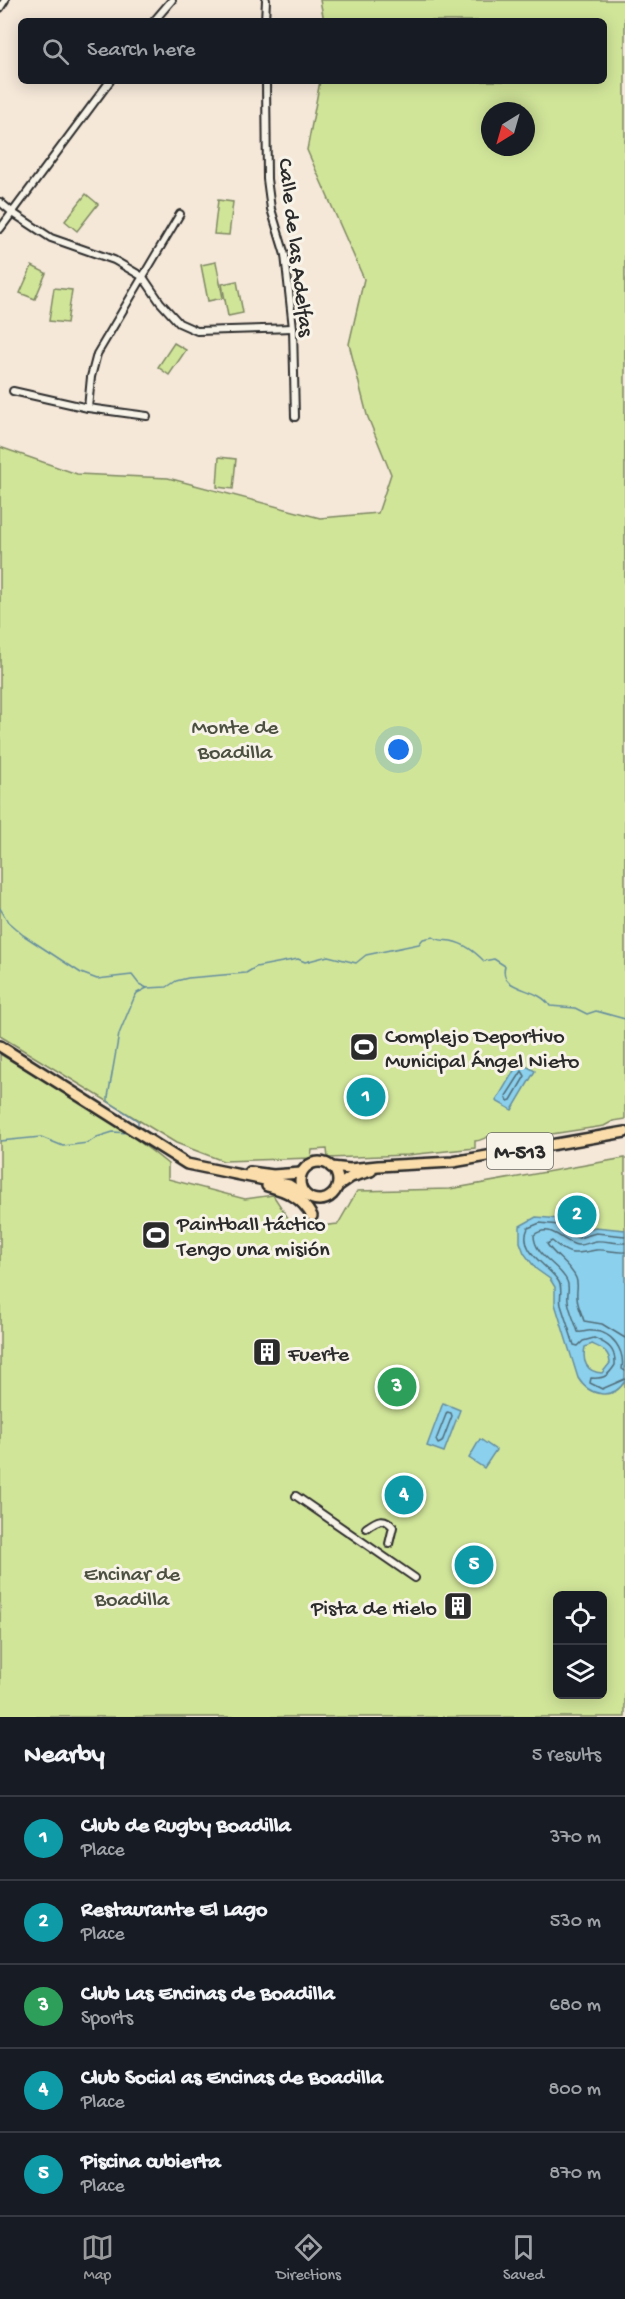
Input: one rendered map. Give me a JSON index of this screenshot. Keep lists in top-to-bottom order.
{
  "streets": {
    "main road": ["M-513"],
    "street": ["Calle de las Adelfas"]
  },
  "parks": ["Monte de Boadilla", "Encinar de Boadilla"],
  "places": {
    "sports": ["Complejo Deportivo Municipal Ángel Nieto", "Paintball táctico Tengo una misión"],
    "building": ["Fuerte", "Pista de Hielo"]
  },
  "north": "bottom left",
  "page": {
    "search": "Search here",
    "pins": [
      "1",
      "2",
      "3",
      "4",
      "5"
    ],
    "heading": ["Nearby", "5 results"],
    "list": [
      {
        "mark": "1",
        "name": "Club de Rugby Boadilla",
        "note": "Place",
        "value": "370 m"
      },
      {
        "mark": "2",
        "name": "Restaurante El Lago",
        "note": "Place",
        "value": "530 m"
      },
      {
        "mark": "3",
        "name": "Club Las Encinas de Boadilla",
        "note": "Sports",
        "value": "680 m"
      },
      {
        "mark": "4",
        "name": "Club Social as Encinas de Boadilla",
        "note": "Place",
        "value": "800 m"
      },
      {
        "mark": "5",
        "name": "Piscina cubierta",
        "note": "Place",
        "value": "870 m"
      }
    ],
    "nav": ["Map", "Directions", "Saved"]
  }
}
